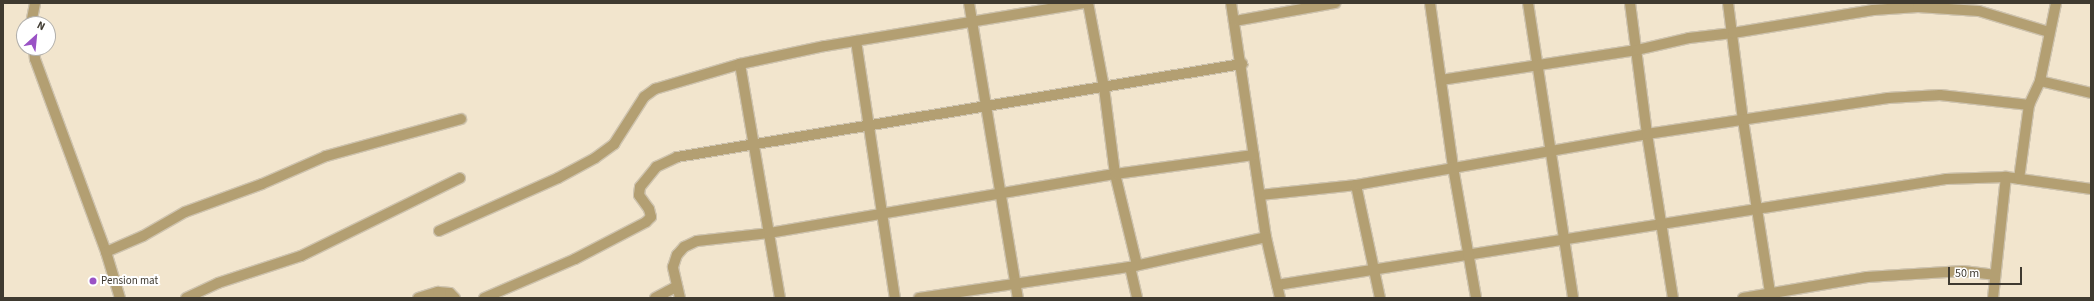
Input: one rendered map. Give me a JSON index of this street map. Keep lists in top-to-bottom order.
{
  "places": ["Pension mat"],
  "scale_bar": "50 m",
  "north": "top right"
}
